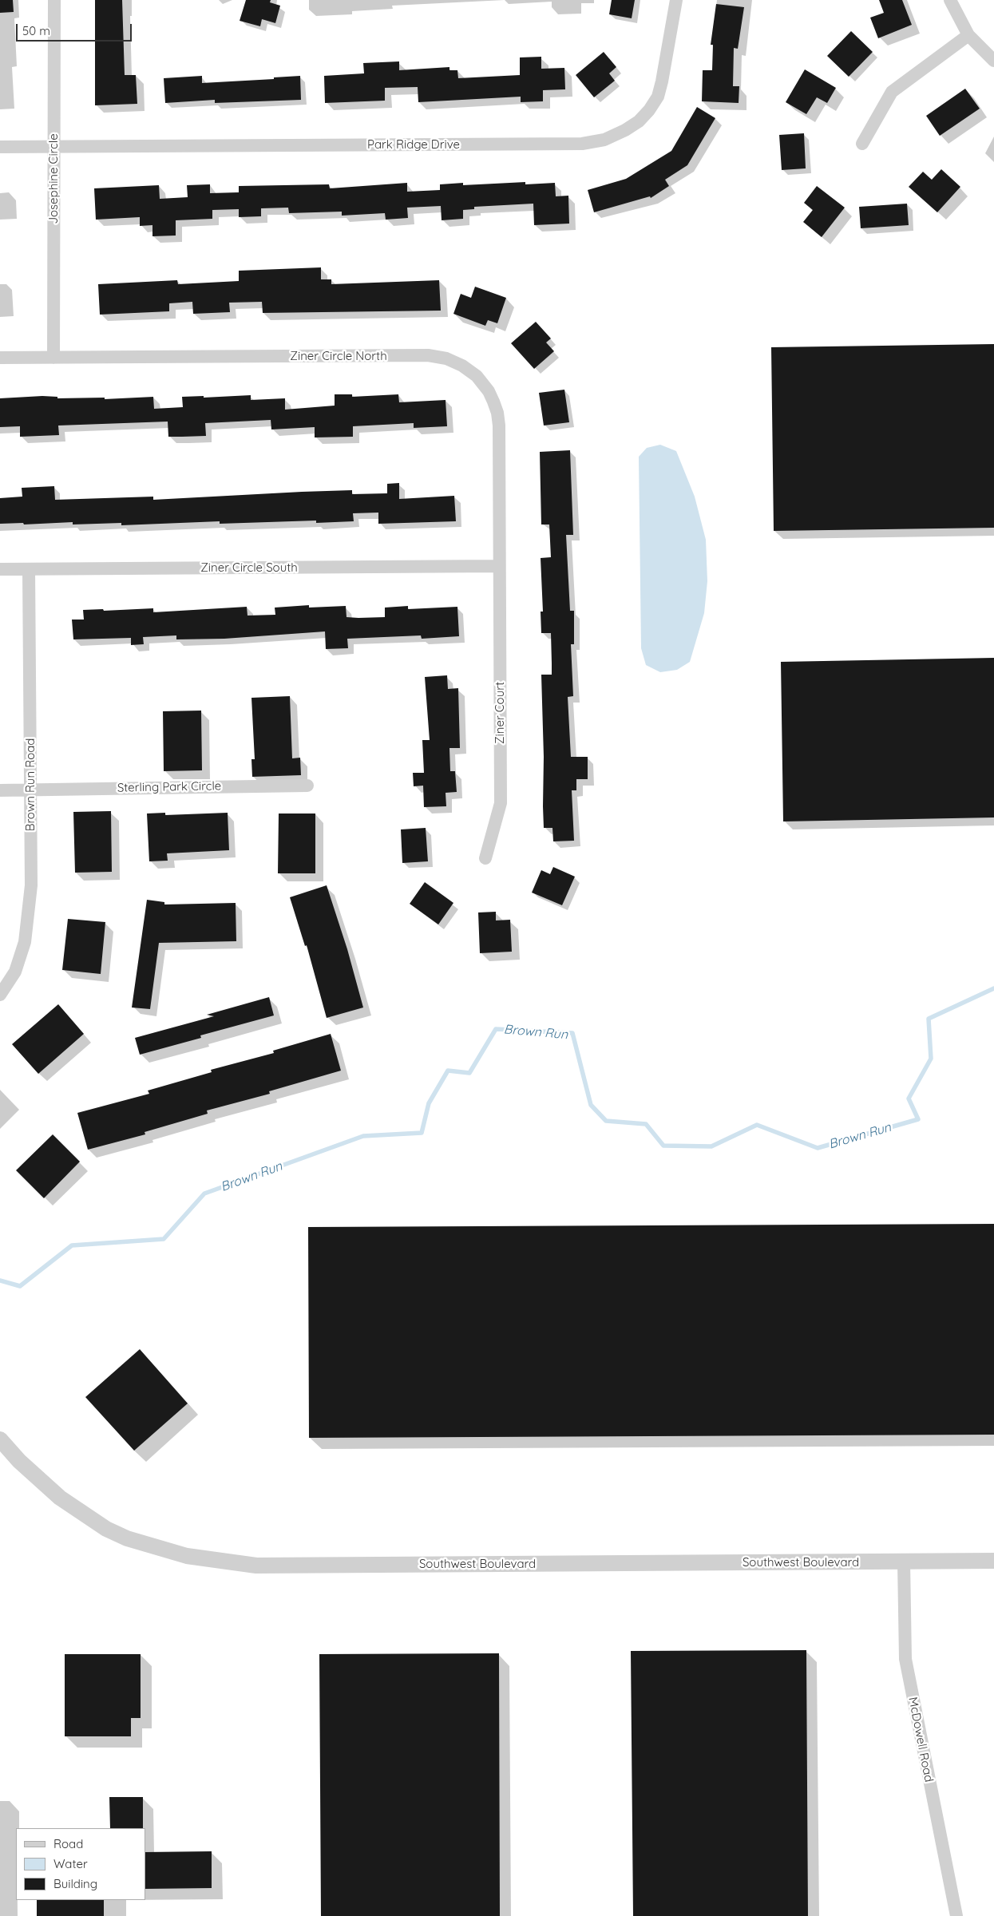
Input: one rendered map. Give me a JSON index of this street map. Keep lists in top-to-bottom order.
{
  "streets": {
    "street": [
      "Park Ridge Drive",
      "Josephine Circle",
      "Ziner Circle North",
      "Ziner Circle South",
      "Ziner Court",
      "Brown Run Road",
      "Sterling Park Circle",
      "Southwest Boulevard",
      "McDowell Road"
    ]
  },
  "crossings": [
    ["Park Ridge Drive", "Josephine Circle"],
    ["Josephine Circle", "Ziner Circle North"],
    ["Ziner Circle North", "Ziner Circle South"],
    ["Ziner Circle North", "Ziner Court"],
    ["Ziner Circle South", "Ziner Court"],
    ["Ziner Circle South", "Brown Run Road"],
    ["Brown Run Road", "Sterling Park Circle"],
    ["Southwest Boulevard", "McDowell Road"]
  ],
  "water": ["Brown Run"],
  "legend": ["Road", "Water", "Building"],
  "scale_bar": "50 m"
}
